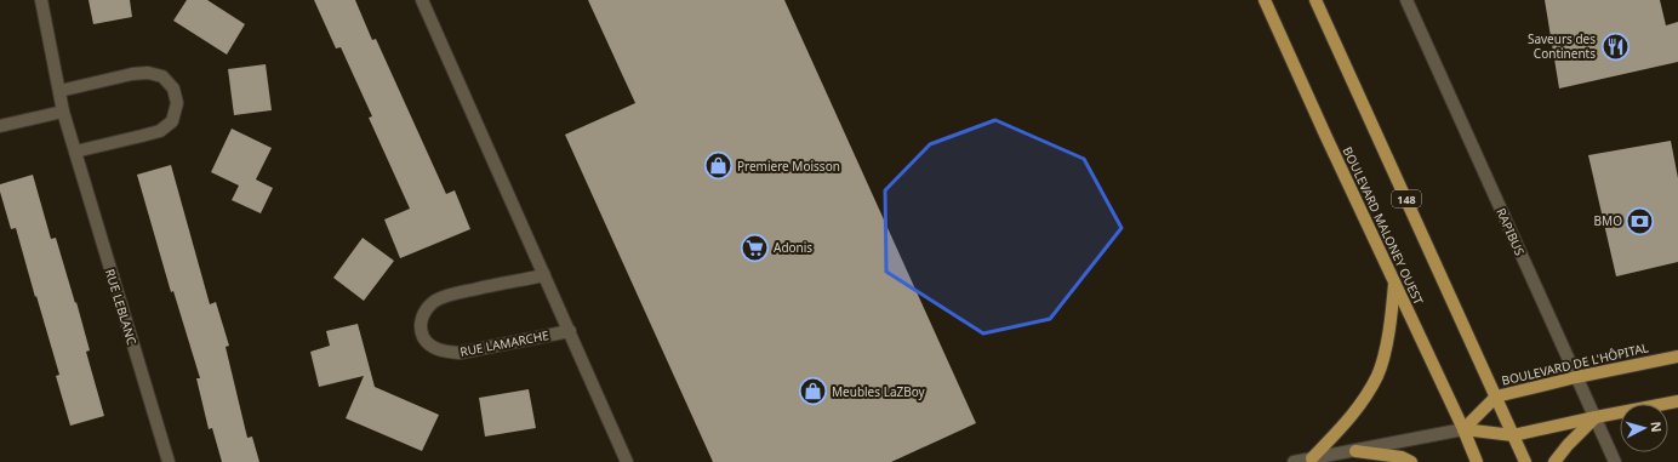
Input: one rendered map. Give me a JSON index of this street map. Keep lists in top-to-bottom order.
{
  "streets": {
    "main road": ["148", "BOULEVARD MALONEY OUEST", "BOULEVARD DE L'HÔPITAL"],
    "street": ["RAPIBUS", "RUE LEBLANC", "RUE LAMARCHE"]
  },
  "crossings": [
    ["148", "BOULEVARD DE L'HÔPITAL"],
    ["BOULEVARD MALONEY OUEST", "BOULEVARD DE L'HÔPITAL"],
    ["RAPIBUS", "BOULEVARD DE L'HÔPITAL"]
  ],
  "places": {
    "restaurant": ["Saveurs des Continents"],
    "shop": ["Premiere Moisson", "Meubles LaZBoy"],
    "bank": ["BMO"],
    "supermarket": ["Adonis"]
  },
  "north": "right"
}
